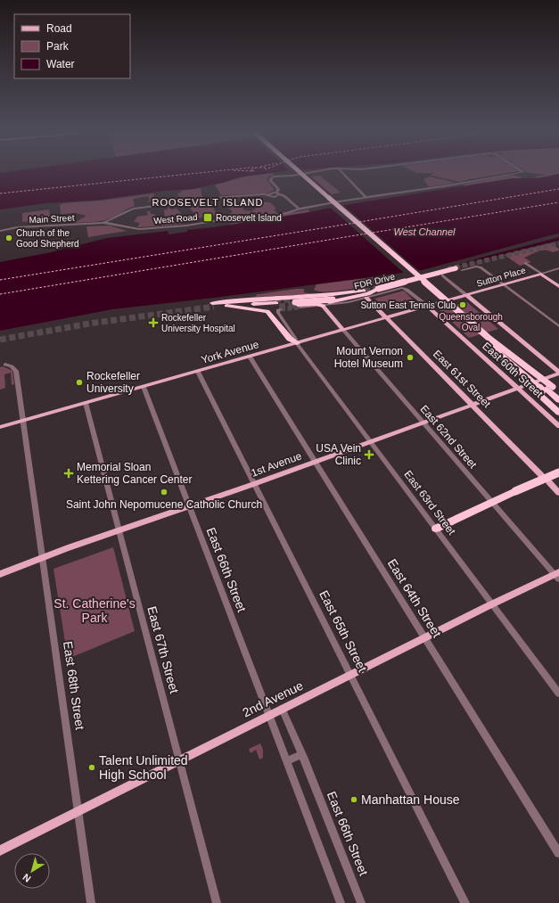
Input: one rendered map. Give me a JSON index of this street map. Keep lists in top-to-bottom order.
{
  "streets": {
    "highway": ["FDR Drive"],
    "main road": [
      "Sutton Place",
      "York Avenue",
      "East 60th Street",
      "East 61st Street",
      "East 62nd Street",
      "1st Avenue",
      "2nd Avenue"
    ],
    "street": [
      "Main Street",
      "West Road",
      "East 63rd Street",
      "East 66th Street",
      "East 64th Street",
      "East 65th Street",
      "East 67th Street",
      "East 68th Street"
    ]
  },
  "crossings": [
    ["Main Street", "West Road"],
    ["Sutton Place", "York Avenue"],
    ["FDR Drive", "East 60th Street"],
    ["FDR Drive", "East 61st Street"],
    ["FDR Drive", "East 62nd Street"],
    ["York Avenue", "East 60th Street"],
    ["York Avenue", "East 61st Street"],
    ["York Avenue", "East 62nd Street"],
    ["York Avenue", "East 63rd Street"],
    ["York Avenue", "East 66th Street"],
    ["York Avenue", "East 64th Street"],
    ["York Avenue", "East 65th Street"],
    ["York Avenue", "East 67th Street"],
    ["York Avenue", "East 68th Street"],
    ["East 60th Street", "1st Avenue"],
    ["East 61st Street", "1st Avenue"],
    ["East 62nd Street", "1st Avenue"],
    ["East 62nd Street", "2nd Avenue"],
    ["1st Avenue", "East 63rd Street"],
    ["1st Avenue", "East 66th Street"],
    ["1st Avenue", "East 64th Street"],
    ["1st Avenue", "East 65th Street"],
    ["1st Avenue", "East 67th Street"],
    ["1st Avenue", "East 68th Street"],
    ["East 63rd Street", "2nd Avenue"],
    ["East 66th Street", "2nd Avenue"],
    ["East 64th Street", "2nd Avenue"],
    ["East 65th Street", "2nd Avenue"],
    ["East 67th Street", "2nd Avenue"],
    ["East 68th Street", "2nd Avenue"]
  ],
  "districts": ["ROOSEVELT ISLAND"],
  "water": ["West Channel"],
  "parks": ["Queensborough Oval", "St. Catherine's Park"],
  "places": {
    "transit": ["Roosevelt Island"],
    "other": [
      "Church of the Good Shepherd",
      "Sutton East Tennis Club",
      "Mount Vernon Hotel Museum",
      "Rockefeller University",
      "Saint John Nepomucene Catholic Church",
      "Talent Unlimited High School",
      "Manhattan House"
    ],
    "health": ["Rockefeller University Hospital", "USA Vein Clinic", "Memorial Sloan Kettering Cancer Center"]
  },
  "legend": ["Road", "Park", "Water"],
  "north": "bottom left"
}
